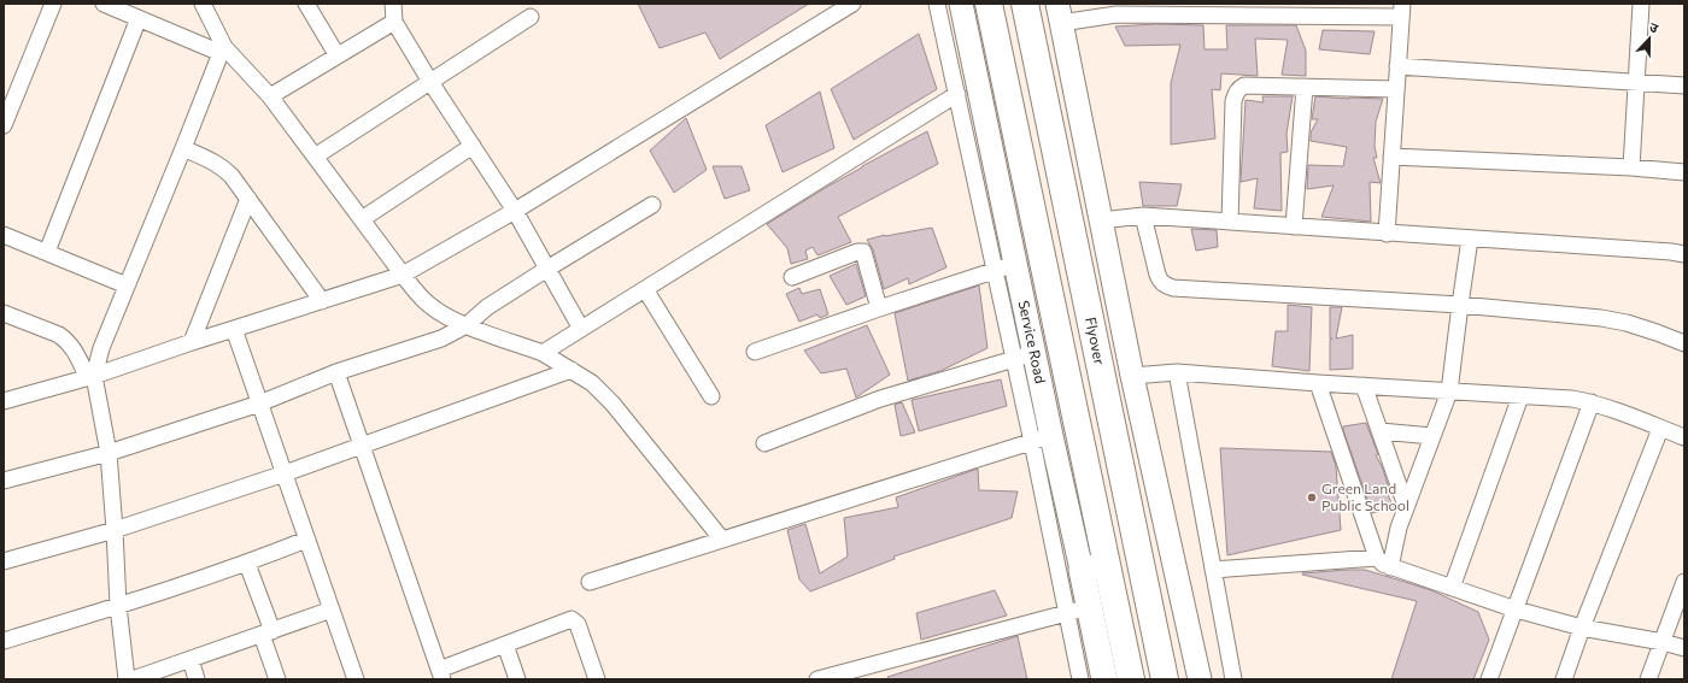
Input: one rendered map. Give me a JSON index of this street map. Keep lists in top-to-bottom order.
{
  "streets": {
    "highway": ["Flyover"],
    "main road": ["Service Road"]
  },
  "places": ["Green Land Public School"],
  "north": "top"
}
